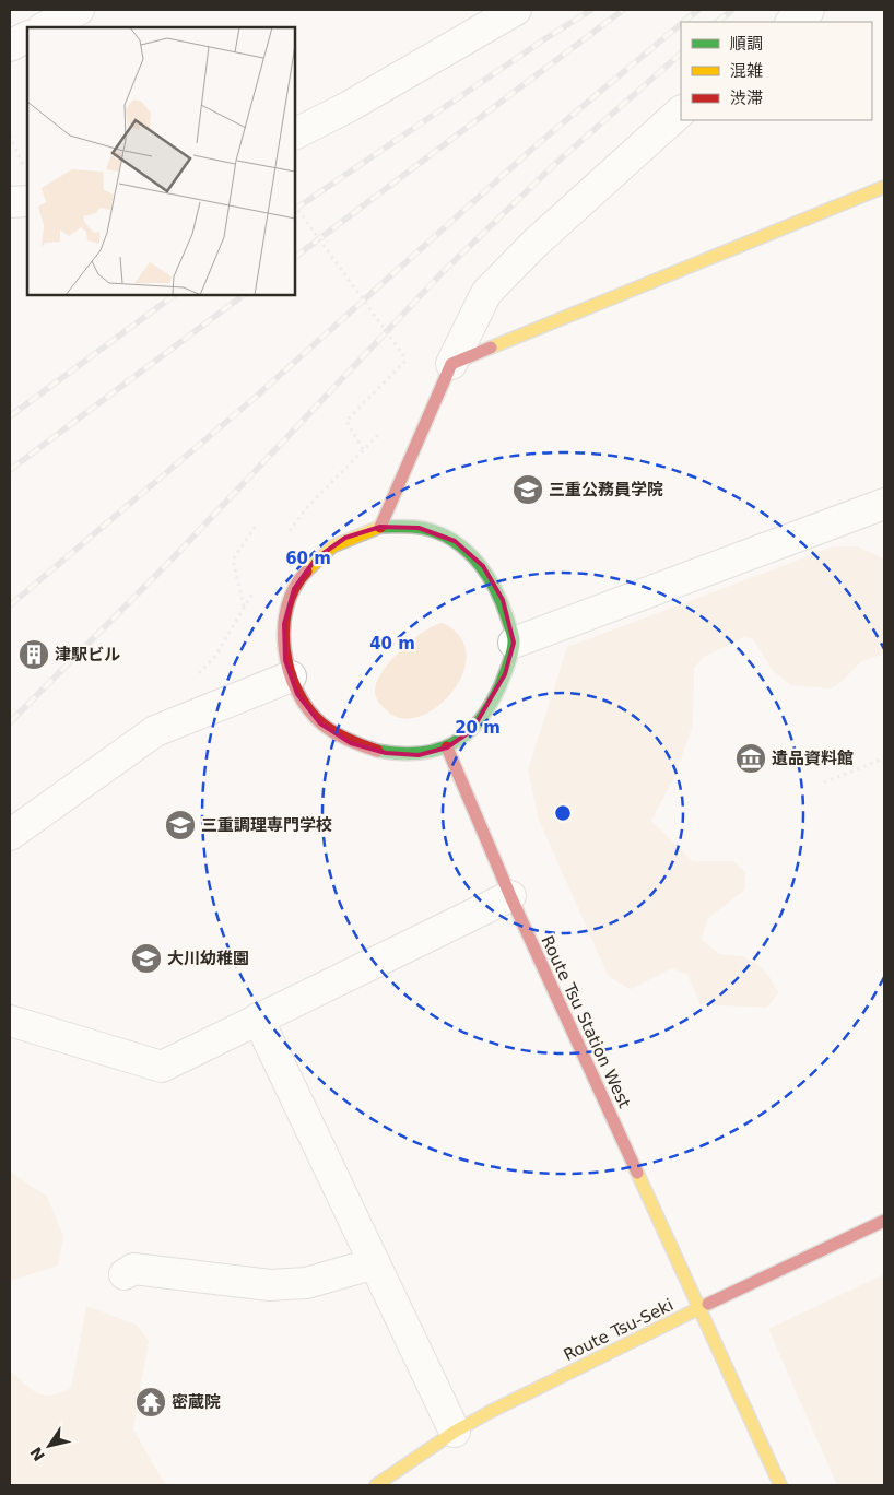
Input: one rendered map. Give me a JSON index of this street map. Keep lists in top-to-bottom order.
{
  "streets": {
    "street": ["Route Tsu Station West", "Route Tsu-Seki"]
  },
  "crossings": [
    ["Route Tsu Station West", "Route Tsu-Seki"]
  ],
  "places": {
    "school or university": ["三重公務員学院", "三重調理専門学校", "大川幼稚園"],
    "building": ["津駅ビル"],
    "museum": ["遺品資料館"],
    "temple": ["密蔵院"]
  },
  "legend": ["順調", "混雑", "渋滞"],
  "north": "bottom left",
  "rings": ["60 m", "40 m", "20 m"]
}
